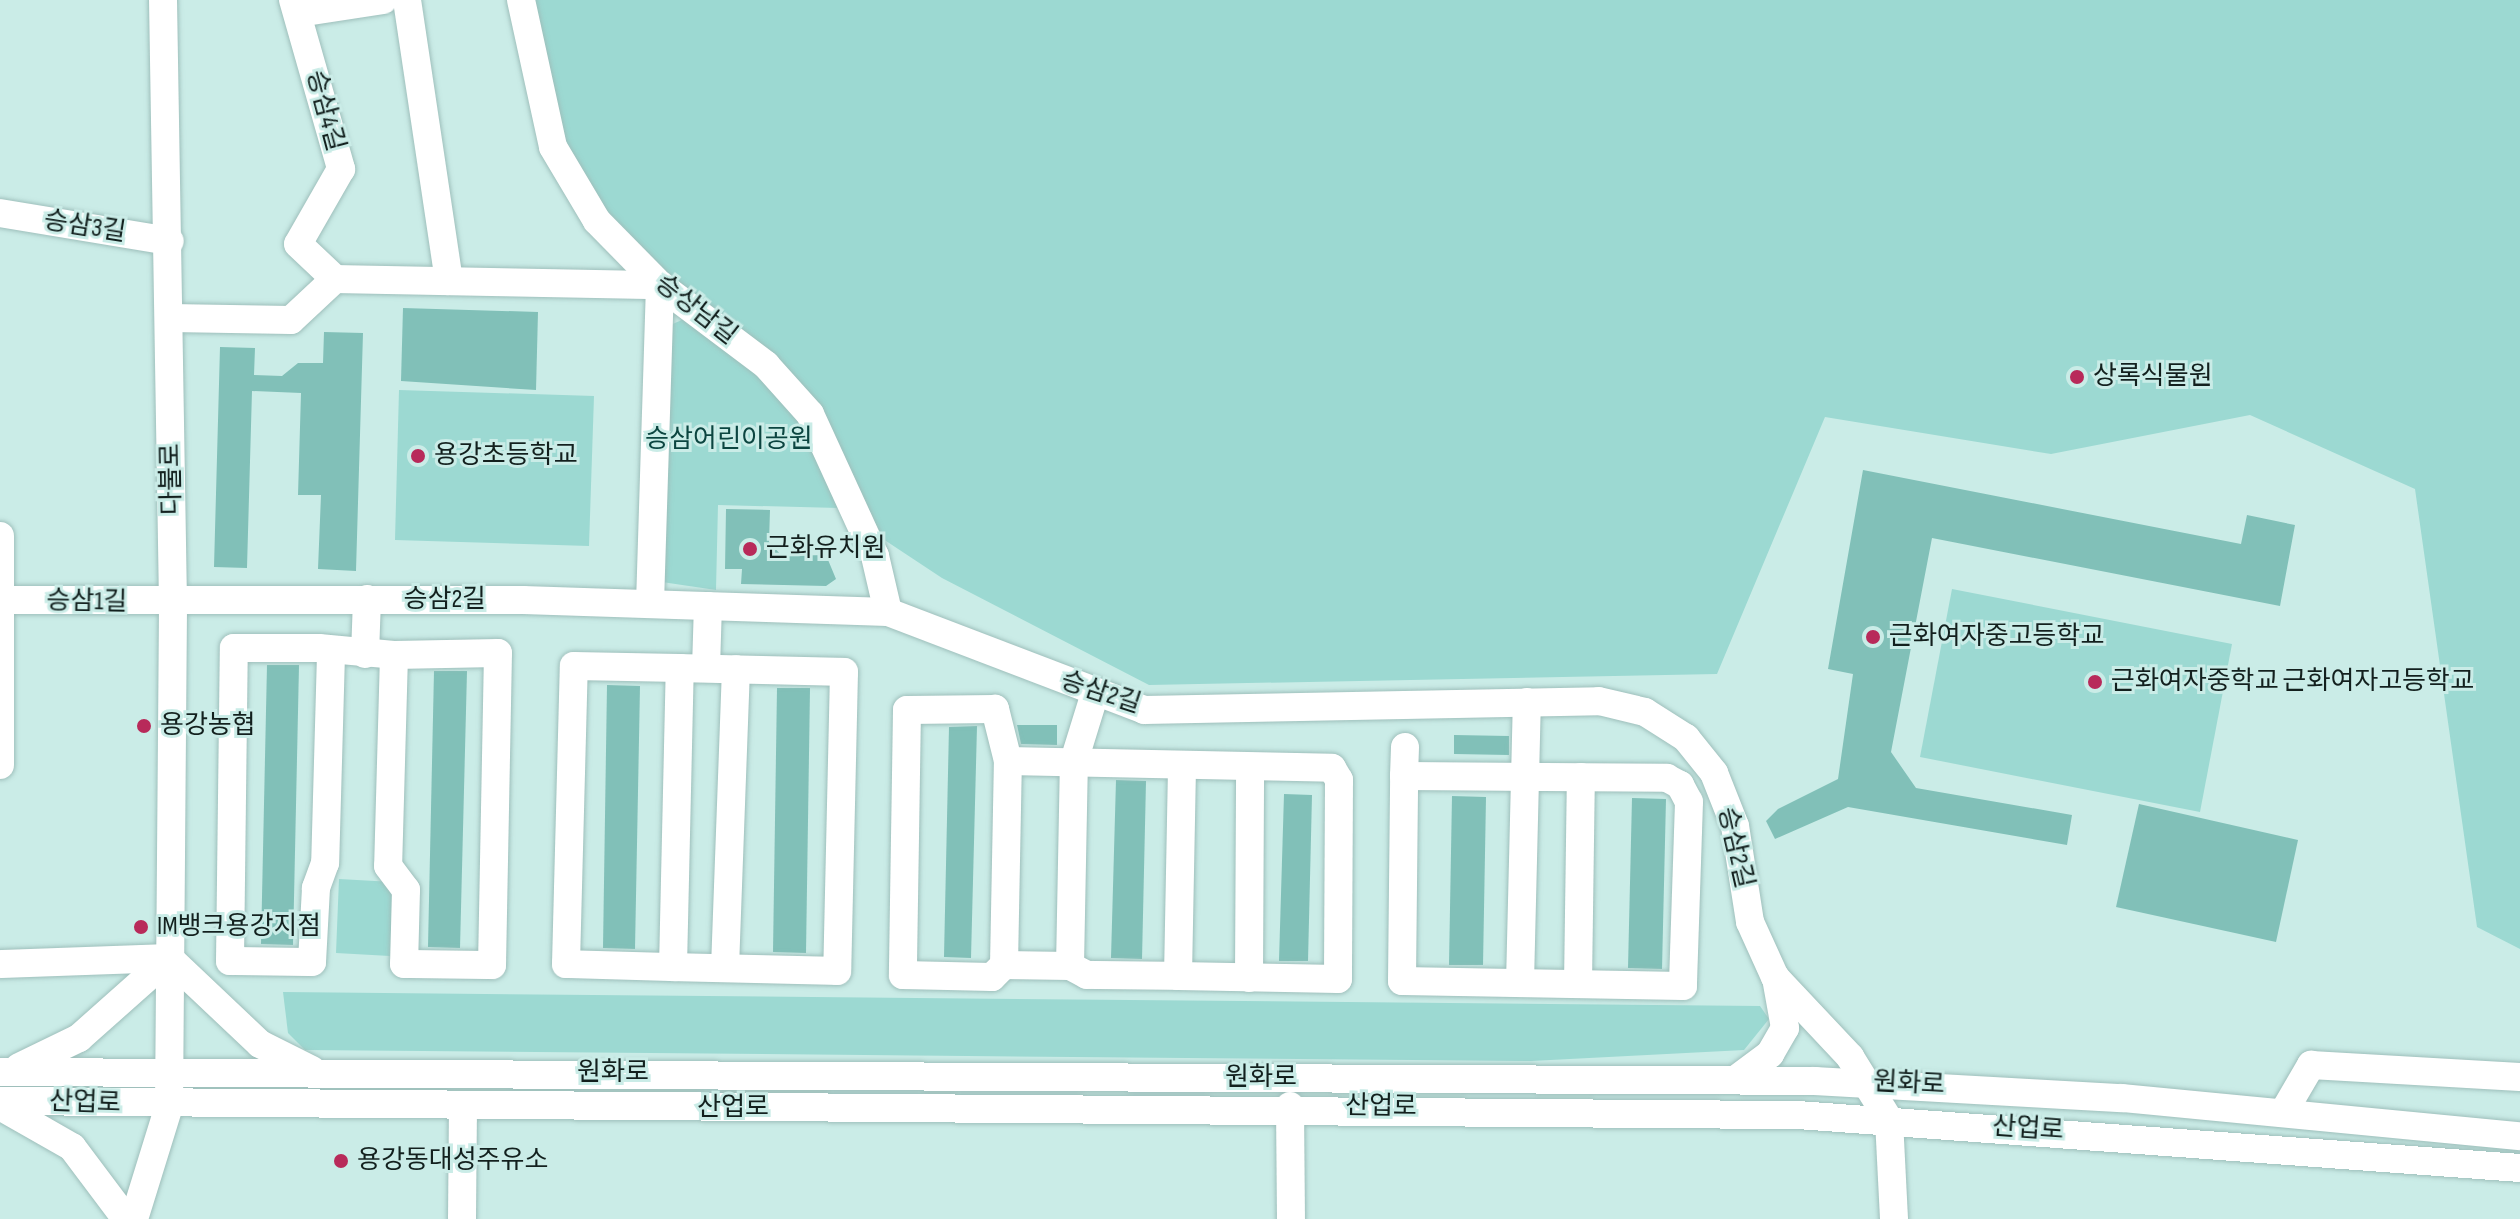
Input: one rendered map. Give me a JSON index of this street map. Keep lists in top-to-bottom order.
{
  "streets": {
    "street": [
      "승삼4길",
      "승삼3길",
      "승상남길",
      "다불로",
      "승삼2길",
      "승삼1길",
      "원화로",
      "산업로"
    ]
  },
  "crossings": [
    ["승삼3길", "다불로"],
    ["승상남길", "승삼2길"],
    ["다불로", "승삼2길"],
    ["다불로", "승삼1길"],
    ["다불로", "원화로"],
    ["다불로", "산업로"],
    ["승삼2길", "승삼1길"],
    ["승삼2길", "원화로"],
    ["승삼2길", "산업로"]
  ],
  "parks": ["승삼어린이공원"],
  "places": [
    "상록식물원",
    "용강초등학교",
    "근화유치원",
    "근화여자중고등학교",
    "근화여자중학교 근화여자고등학교",
    "용강농협",
    "IM뱅크용강지점",
    "용강동대성주유소"
  ]
}
